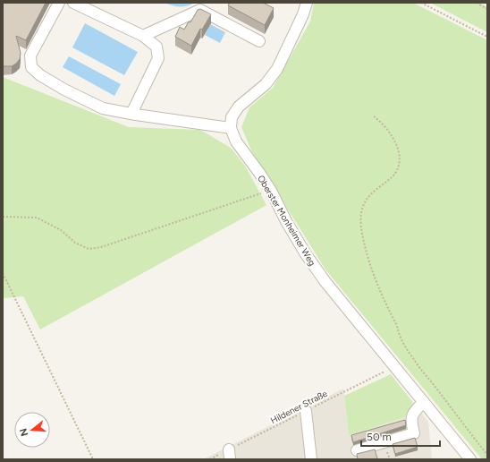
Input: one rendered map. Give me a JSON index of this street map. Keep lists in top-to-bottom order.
{
  "streets": {
    "street": ["Oberster Monheimer Weg"],
    "path": ["Hildener Straße"]
  },
  "crossings": [
    ["Oberster Monheimer Weg", "Hildener Straße"]
  ],
  "scale_bar": "50 m",
  "north": "left"
}
